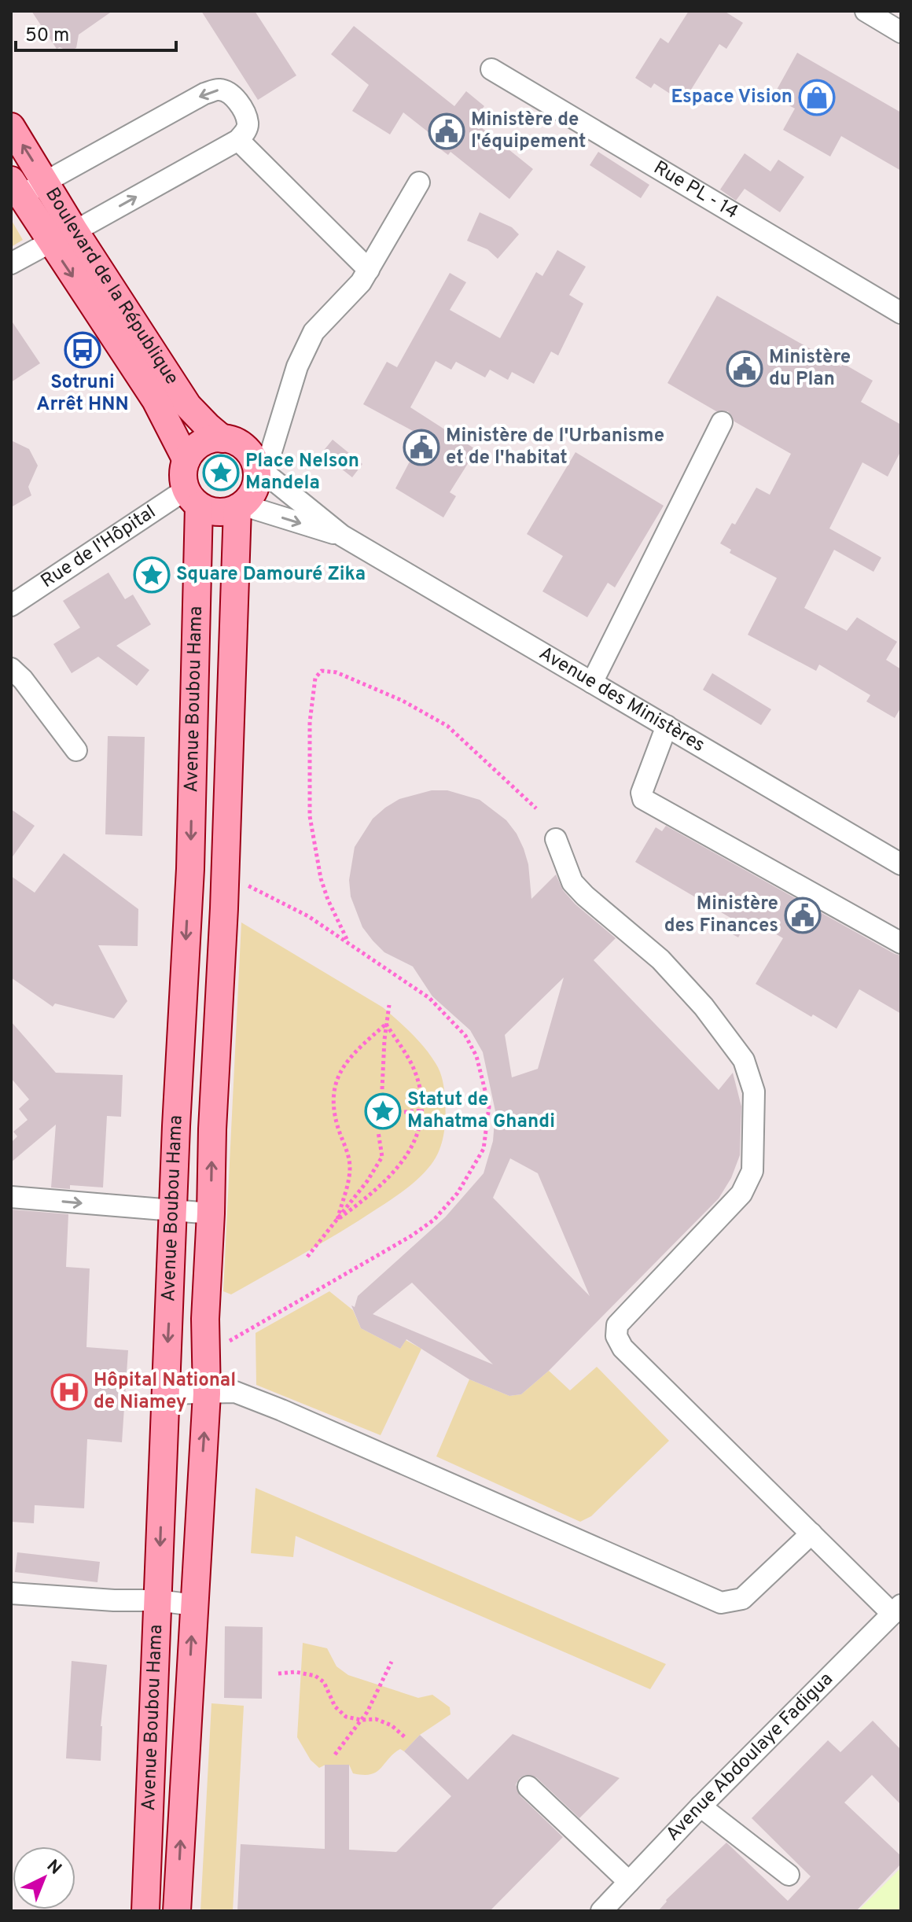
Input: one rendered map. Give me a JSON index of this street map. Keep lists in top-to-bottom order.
{
  "streets": {
    "main road": ["Boulevard de la République", "Avenue Boubou Hama"],
    "street": [
      "Rue PL - 14",
      "Rue de l'Hôpital",
      "Avenue des Ministères",
      "Avenue Abdoulaye Fadigua"
    ]
  },
  "crossings": [
    ["Boulevard de la République", "Rue de l'Hôpital"],
    ["Boulevard de la République", "Avenue Boubou Hama"],
    ["Boulevard de la République", "Avenue des Ministères"],
    ["Rue de l'Hôpital", "Avenue Boubou Hama"],
    ["Rue de l'Hôpital", "Avenue des Ministères"],
    ["Avenue Boubou Hama", "Avenue des Ministères"]
  ],
  "places": {
    "shop": ["Espace Vision"],
    "public building": [
      "Ministère de l'équipement",
      "Ministère du Plan",
      "Ministère de l'Urbanisme et de l'habitat",
      "Ministère des Finances"
    ],
    "bus stop": ["Sotruni Arrêt HNN"],
    "place": ["Place Nelson Mandela", "Square Damouré Zika", "Statut de Mahatma Ghandi"],
    "hospital": ["Hôpital National de Niamey"]
  },
  "scale_bar": "50 m",
  "north": "top right"
}
